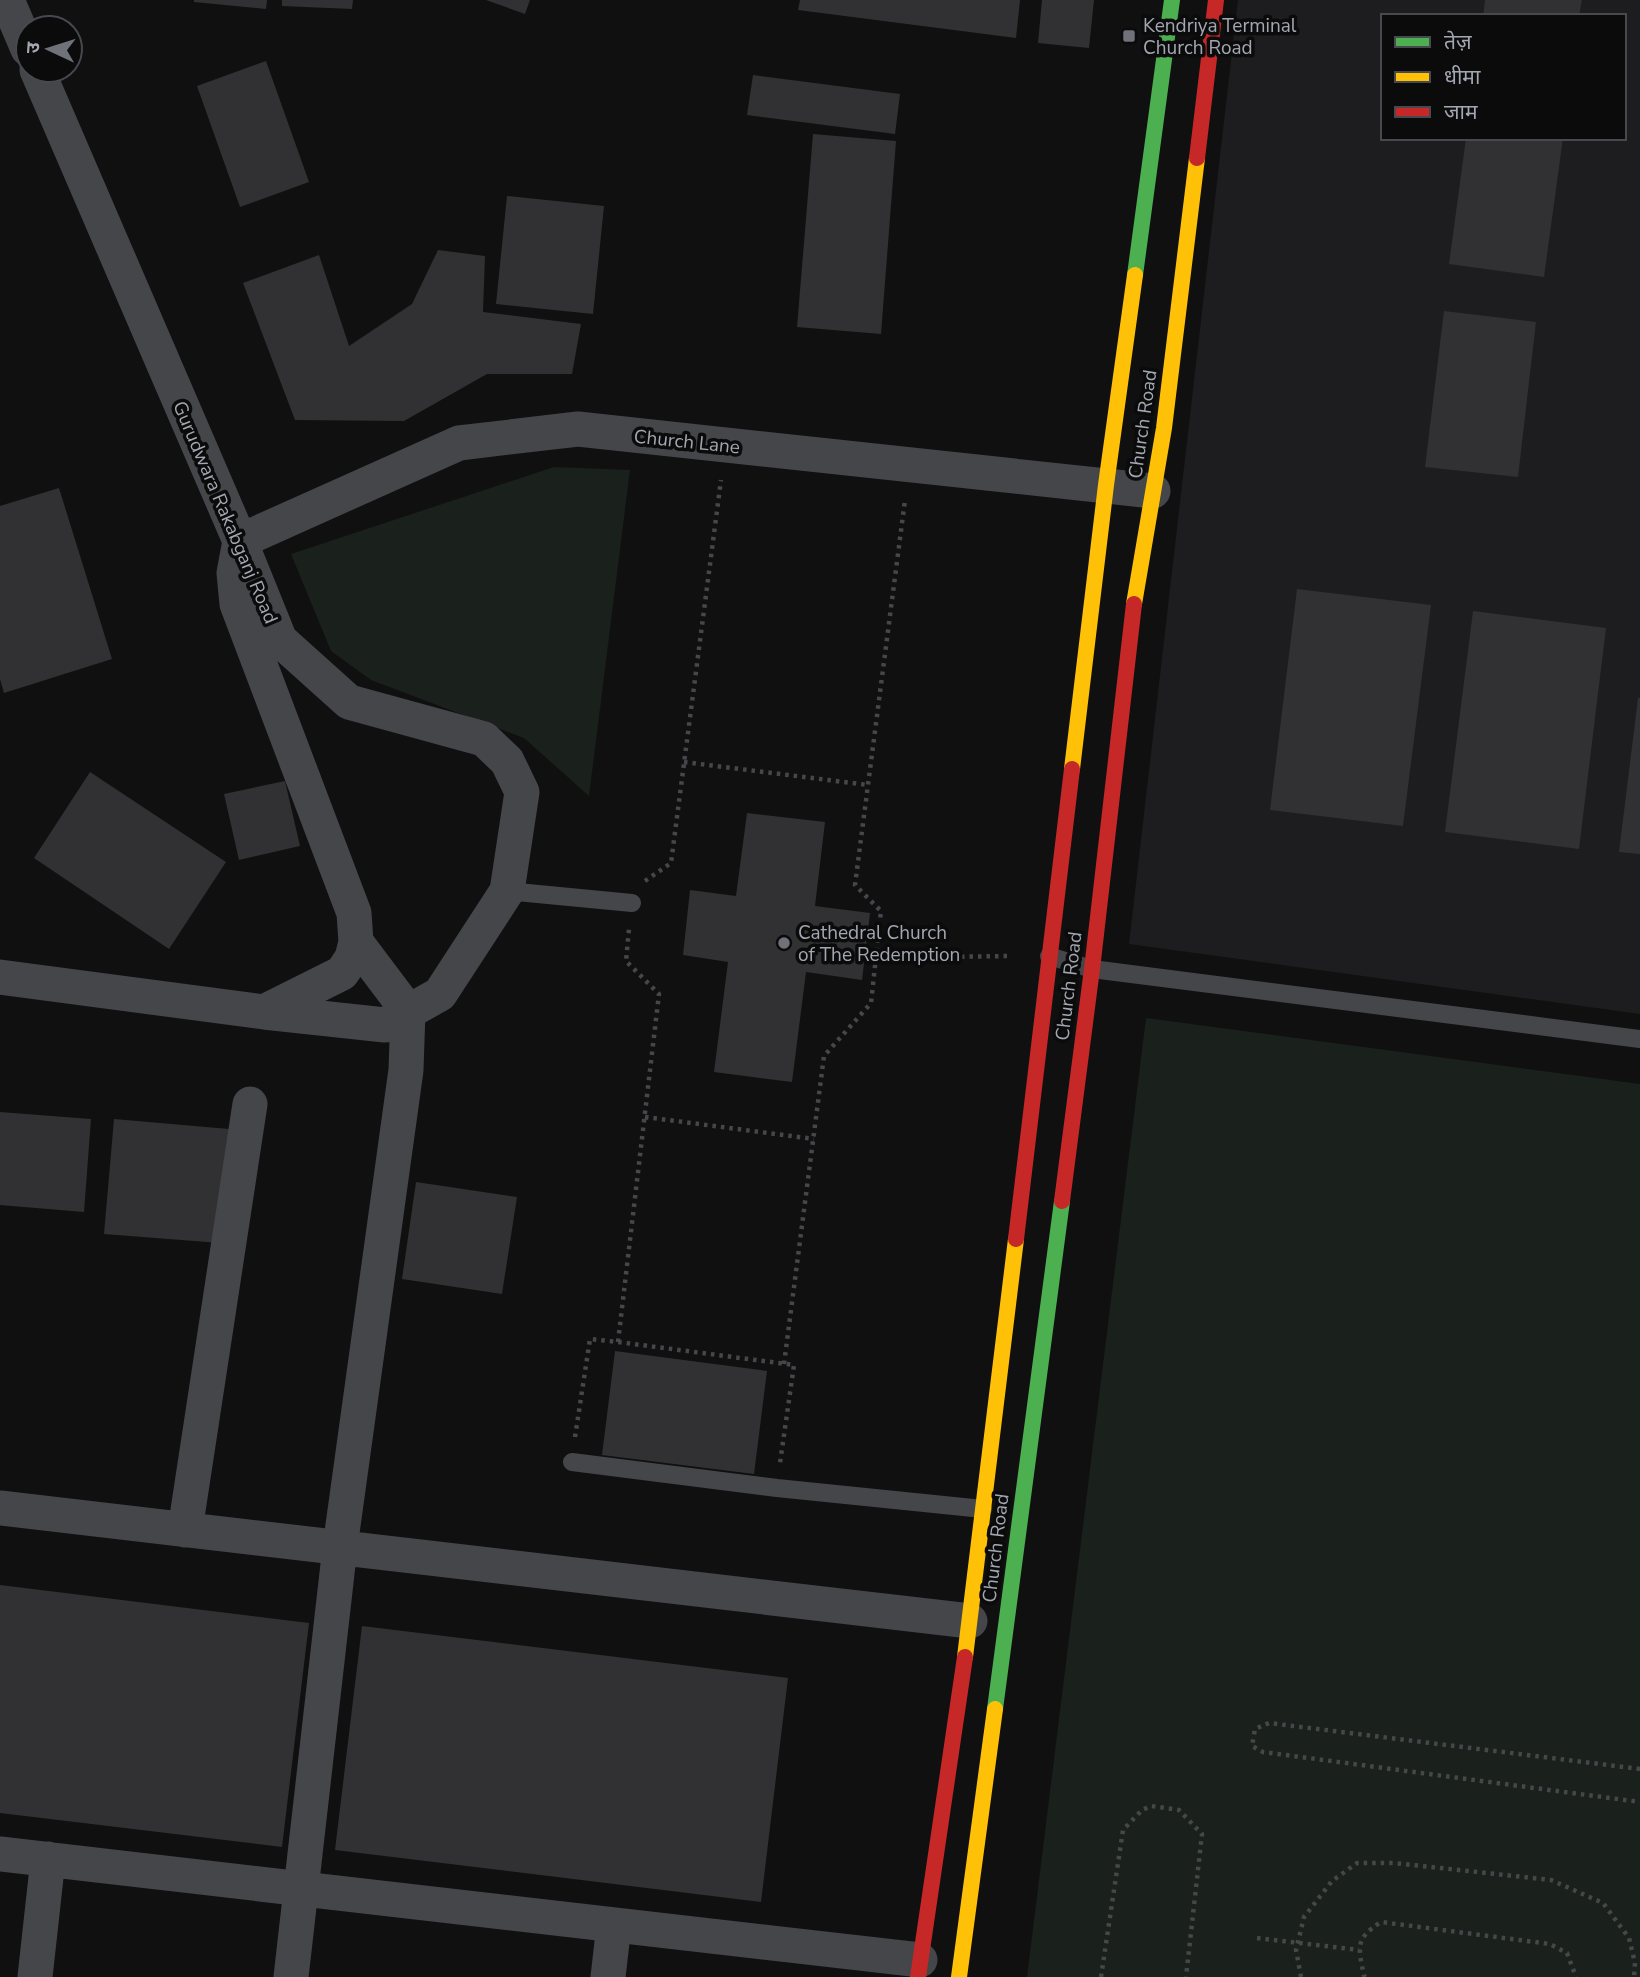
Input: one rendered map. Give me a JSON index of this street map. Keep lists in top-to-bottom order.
{
  "streets": {
    "street": ["Church Road", "Church Lane", "Gurudwara Rakabganj Road"]
  },
  "crossings": [
    ["Church Road", "Church Lane"],
    ["Church Lane", "Gurudwara Rakabganj Road"]
  ],
  "places": {
    "transit": ["Kendriya Terminal Church Road"],
    "other": ["Cathedral Church of The Redemption"]
  },
  "legend": ["तेज़", "धीमा", "जाम"],
  "north": "left"
}
